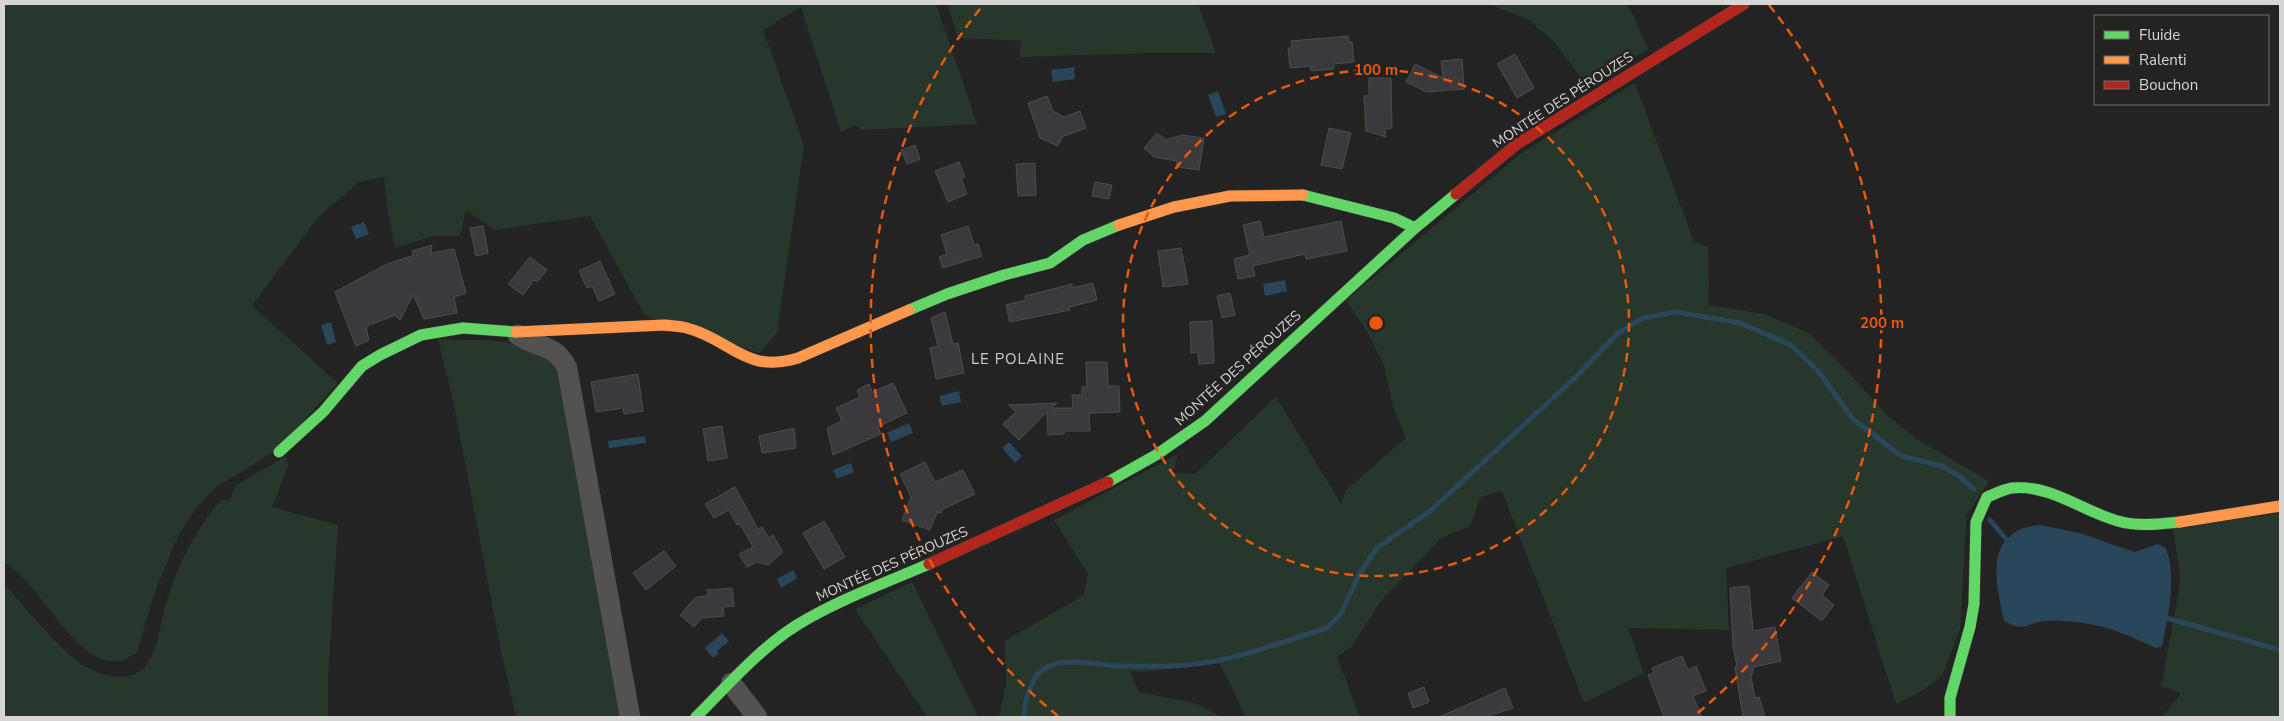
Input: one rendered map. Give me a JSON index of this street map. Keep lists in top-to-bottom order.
{
  "streets": {
    "street": ["MONTÉE DES PÉROUZES"]
  },
  "districts": ["LE POLAINE"],
  "legend": ["Fluide", "Ralenti", "Bouchon"],
  "rings": ["100 m", "200 m"]
}
